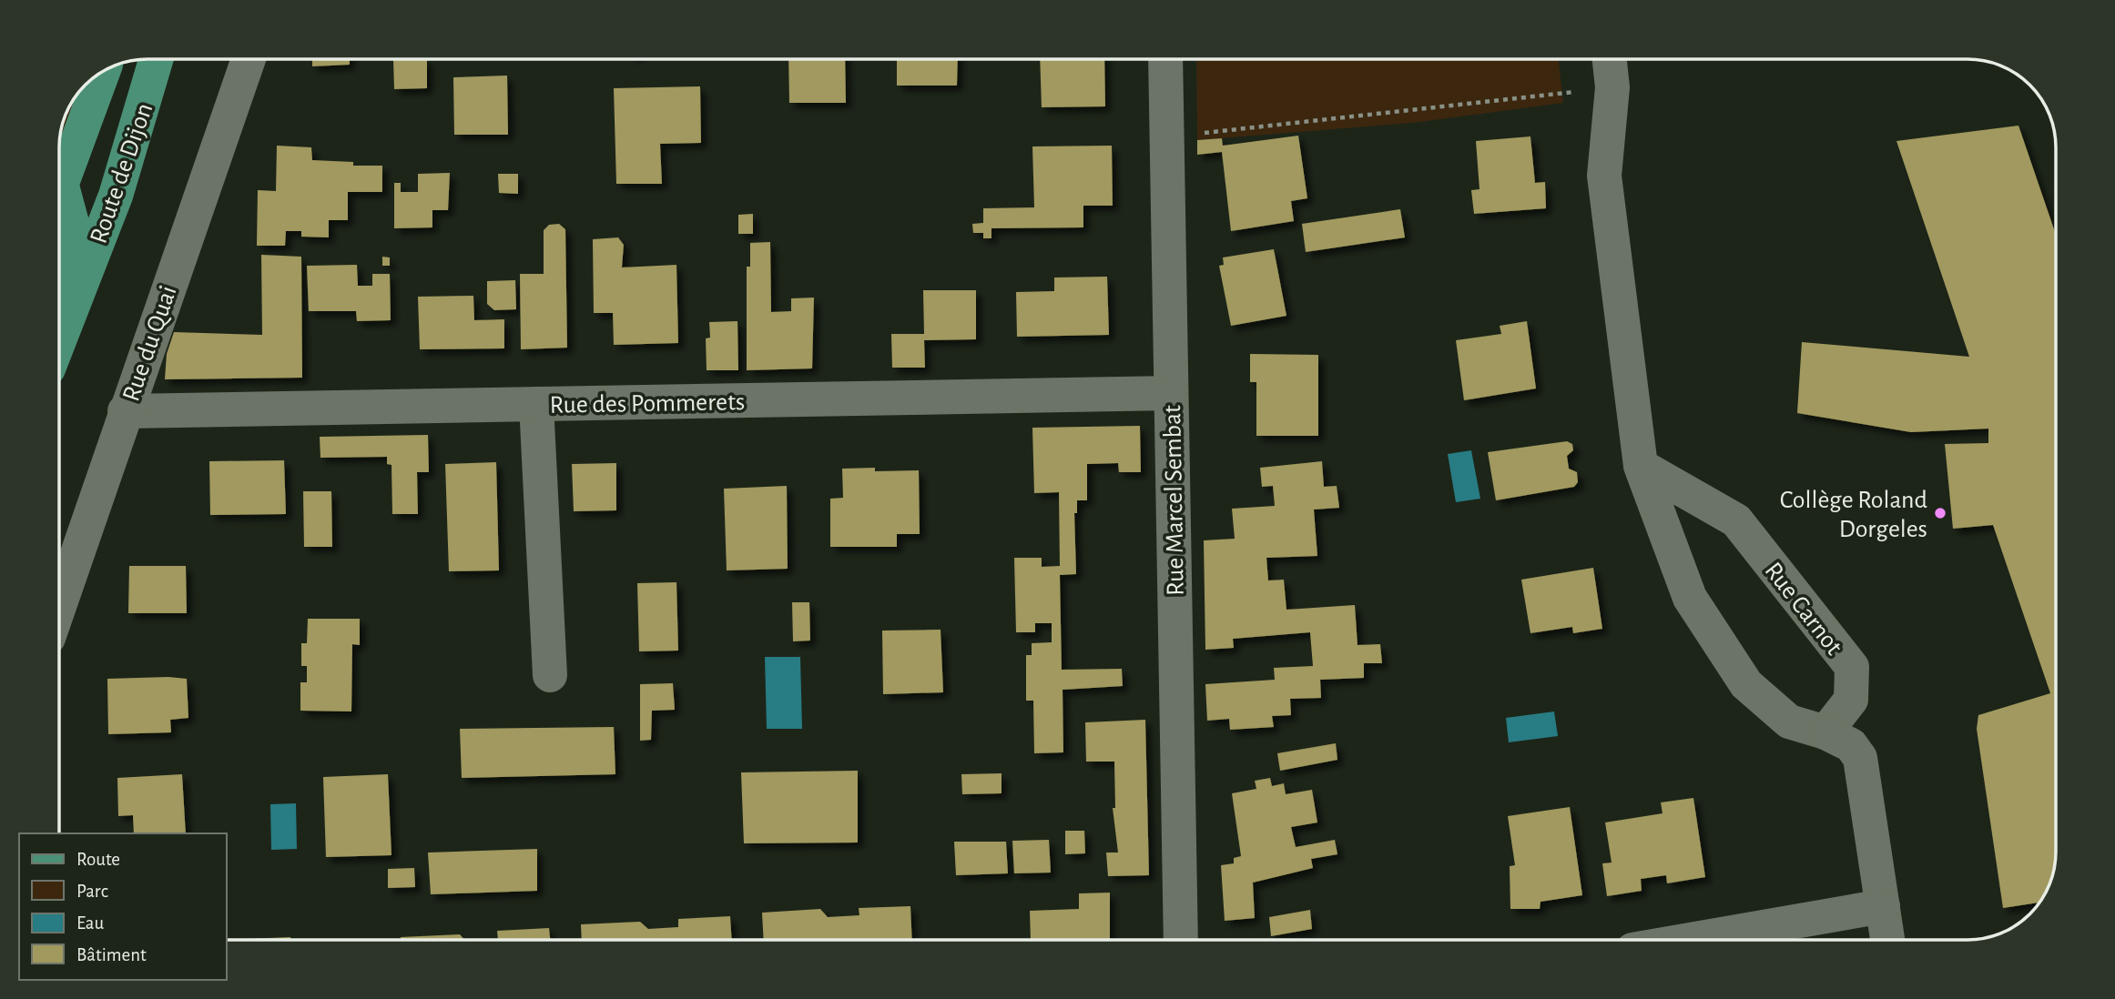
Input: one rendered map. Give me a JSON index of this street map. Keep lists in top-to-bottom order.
{
  "streets": {
    "main road": ["Route de Dijon"],
    "street": [
      "Rue du Quai",
      "Rue des Pommerets",
      "Rue Marcel Sembat",
      "Rue Carnot"
    ]
  },
  "crossings": [
    ["Rue du Quai", "Rue des Pommerets"],
    ["Rue des Pommerets", "Rue Marcel Sembat"]
  ],
  "places": ["Collège Roland Dorgeles"],
  "legend": [
    "Route",
    "Parc",
    "Eau",
    "Bâtiment"
  ]
}
